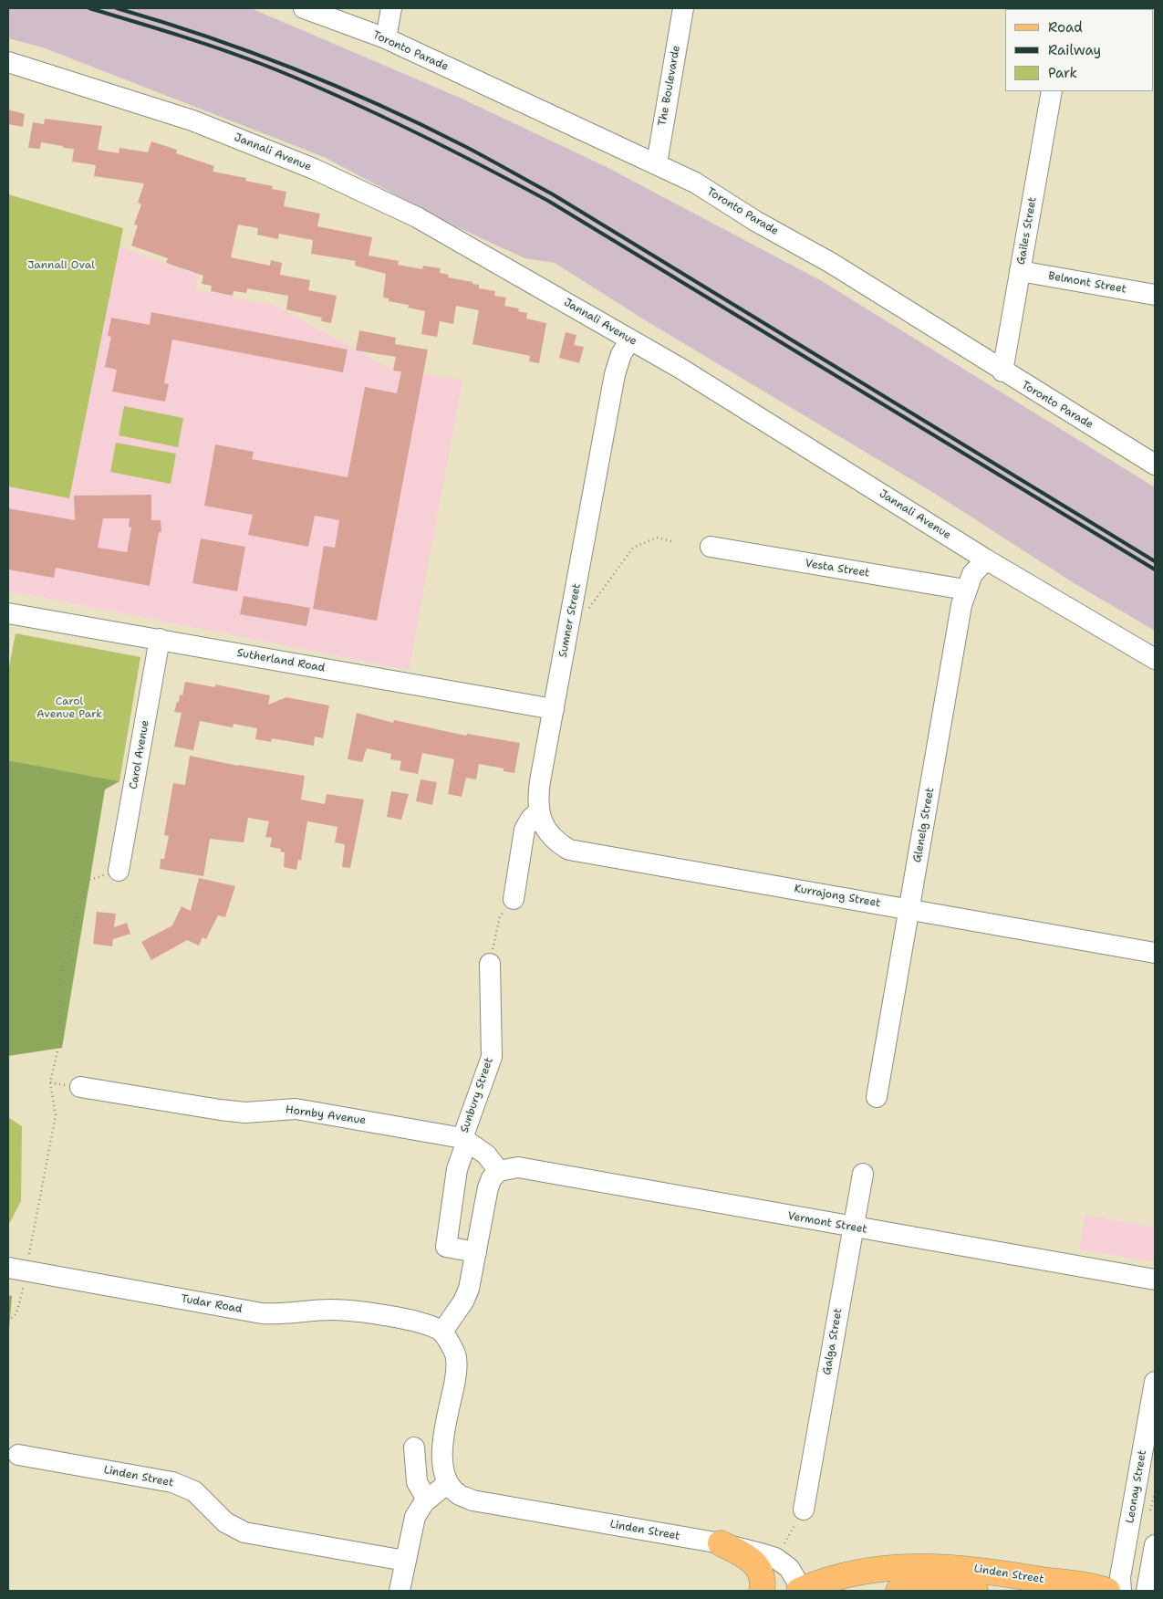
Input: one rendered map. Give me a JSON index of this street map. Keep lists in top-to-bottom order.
{
  "streets": {
    "main road": ["Linden Street"],
    "street": [
      "Toronto Parade",
      "The Boulevarde",
      "Jannali Avenue",
      "Gailes Street",
      "Belmont Street",
      "Vesta Street",
      "Sumner Street",
      "Sutherland Road",
      "Carol Avenue",
      "Glenelg Street",
      "Kurrajong Street",
      "Sunbury Street",
      "Hornby Avenue",
      "Vermont Street",
      "Tudar Road",
      "Galga Street",
      "Leonay Street"
    ]
  },
  "crossings": [
    ["Toronto Parade", "The Boulevarde"],
    ["Toronto Parade", "Gailes Street"],
    ["Jannali Avenue", "Sumner Street"],
    ["Jannali Avenue", "Glenelg Street"],
    ["Gailes Street", "Belmont Street"],
    ["Vesta Street", "Glenelg Street"],
    ["Sumner Street", "Sutherland Road"],
    ["Sumner Street", "Kurrajong Street"],
    ["Sutherland Road", "Carol Avenue"],
    ["Glenelg Street", "Kurrajong Street"],
    ["Sunbury Street", "Hornby Avenue"],
    ["Sunbury Street", "Vermont Street"],
    ["Vermont Street", "Galga Street"]
  ],
  "parks": ["Jannali Oval", "Carol Avenue Park"],
  "legend": ["Road", "Railway", "Park"]
}
